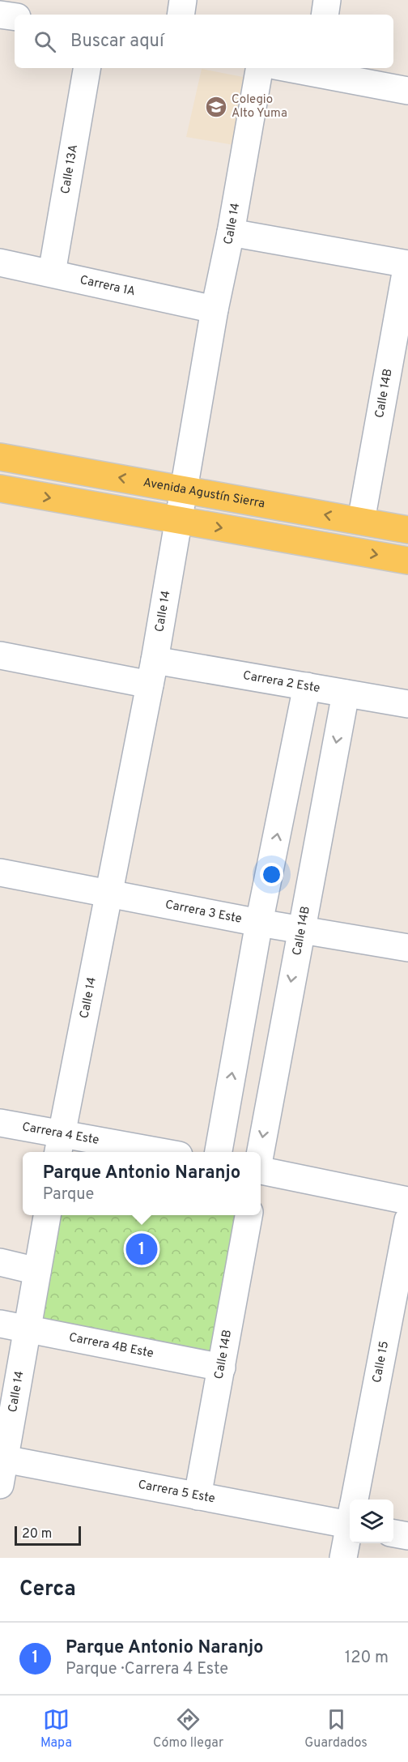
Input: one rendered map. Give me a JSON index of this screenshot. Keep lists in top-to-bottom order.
{
  "streets": {
    "main road": ["Avenida Agustín Sierra"],
    "street": [
      "Calle 13A",
      "Calle 14",
      "Carrera 1A",
      "Calle 14B",
      "Carrera 2 Este",
      "Carrera 3 Este",
      "Carrera 4 Este",
      "Carrera 4B Este",
      "Calle 15",
      "Carrera 5 Este"
    ]
  },
  "crossings": [
    ["Calle 13A", "Carrera 1A"],
    ["Calle 14", "Carrera 1A"],
    ["Calle 14", "Avenida Agustín Sierra"],
    ["Calle 14", "Carrera 2 Este"],
    ["Calle 14", "Carrera 3 Este"],
    ["Calle 14", "Carrera 4 Este"],
    ["Calle 14", "Carrera 4B Este"],
    ["Calle 14", "Carrera 5 Este"],
    ["Calle 14B", "Avenida Agustín Sierra"],
    ["Calle 14B", "Carrera 2 Este"],
    ["Calle 14B", "Carrera 3 Este"],
    ["Calle 14B", "Carrera 4B Este"],
    ["Calle 14B", "Carrera 5 Este"]
  ],
  "places": {
    "school or university": ["Colegio Alto Yuma"]
  },
  "scale_bar": "20 m",
  "page": {
    "search": "Buscar aquí",
    "popup": ["Parque Antonio Naranjo", "Parque"],
    "pins": "1",
    "scale": "20 m",
    "heading": "Cerca",
    "list": [
      {
        "mark": "1",
        "name": "Parque Antonio Naranjo",
        "note": "Parque · Carrera 4 Este",
        "value": "120 m"
      }
    ],
    "nav": ["Mapa", "Cómo llegar", "Guardados"]
  }
}
